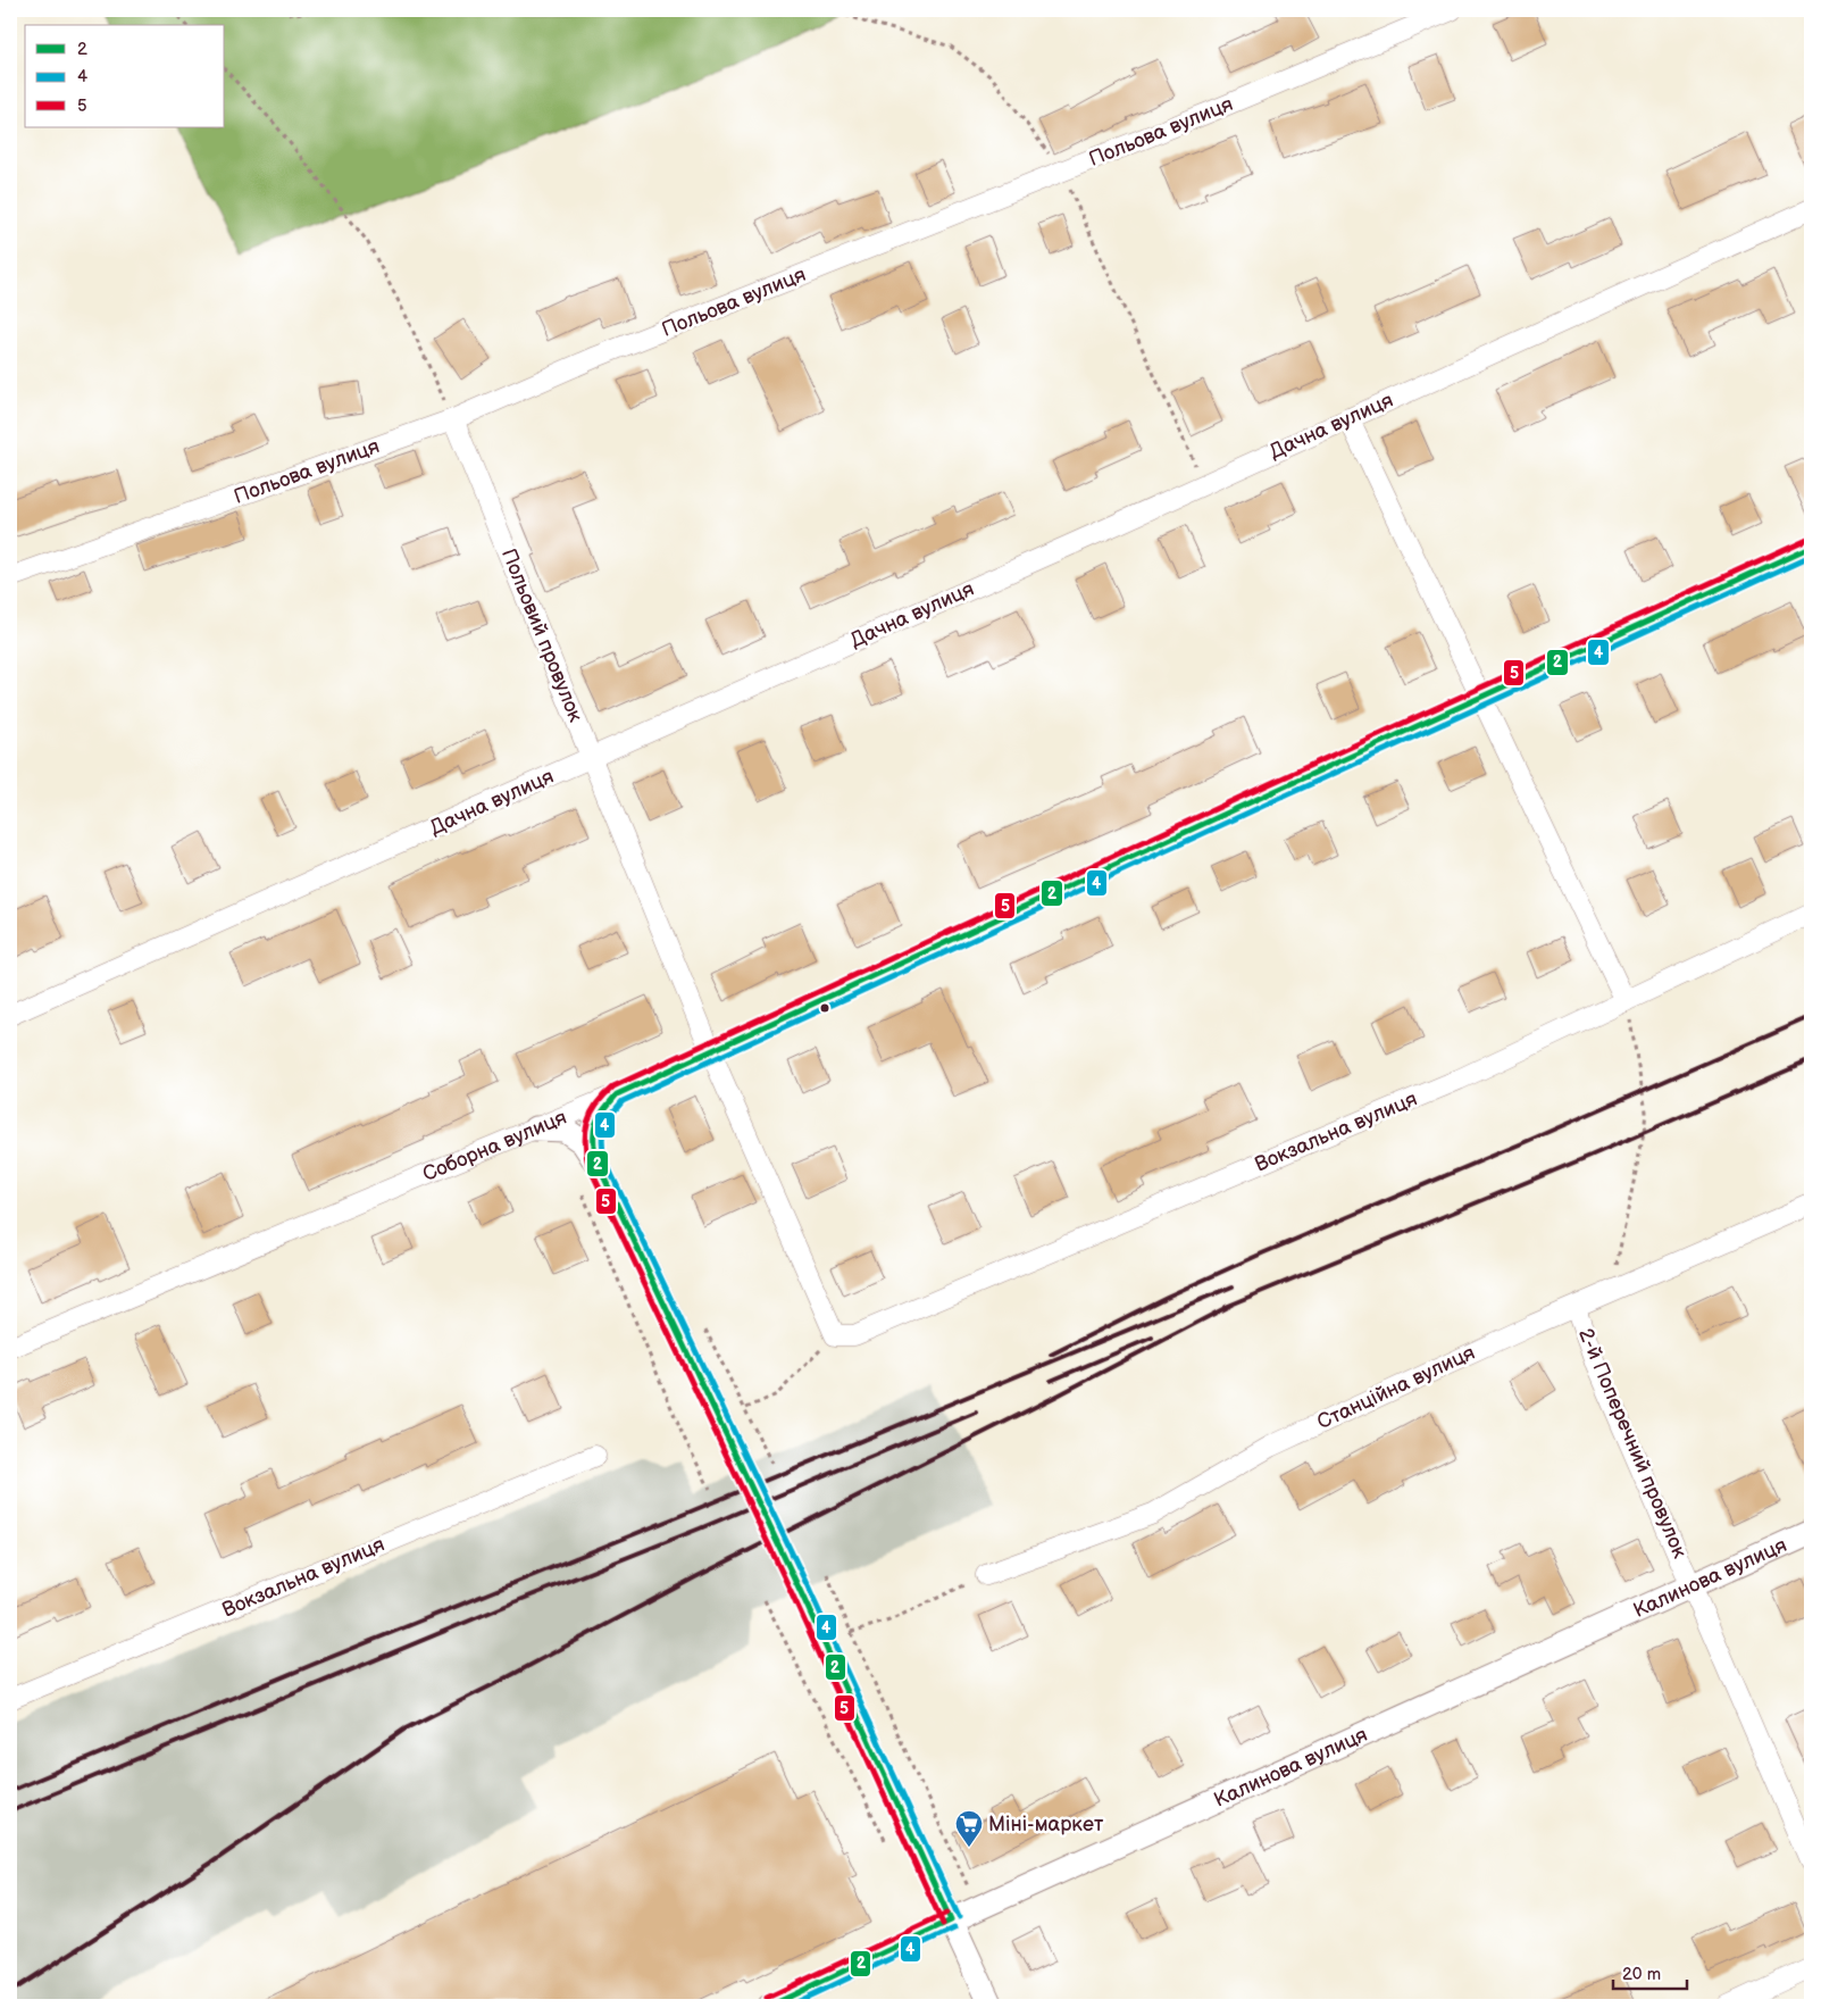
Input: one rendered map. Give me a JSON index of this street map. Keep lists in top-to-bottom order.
{
  "streets": {
    "street": [
      "Польова вулиця",
      "Дачна вулиця",
      "Польовий провулок",
      "Вокзальна вулиця",
      "Соборна вулиця",
      "Станційна вулиця",
      "2-й Поперечний провулок",
      "Калинова вулиця"
    ]
  },
  "crossings": [
    ["Польова вулиця", "Польовий провулок"],
    ["Дачна вулиця", "Польовий провулок"],
    ["Польовий провулок", "Вокзальна вулиця"],
    ["Польовий провулок", "Соборна вулиця"],
    ["Станційна вулиця", "2-й Поперечний провулок"],
    ["2-й Поперечний провулок", "Калинова вулиця"]
  ],
  "places": {
    "supermarket": ["Міні-маркет"]
  },
  "lines": ["transit line 5", "transit line 2", "transit line 4"],
  "legend": ["2", "4", "5"],
  "scale_bar": "20 m"
}
